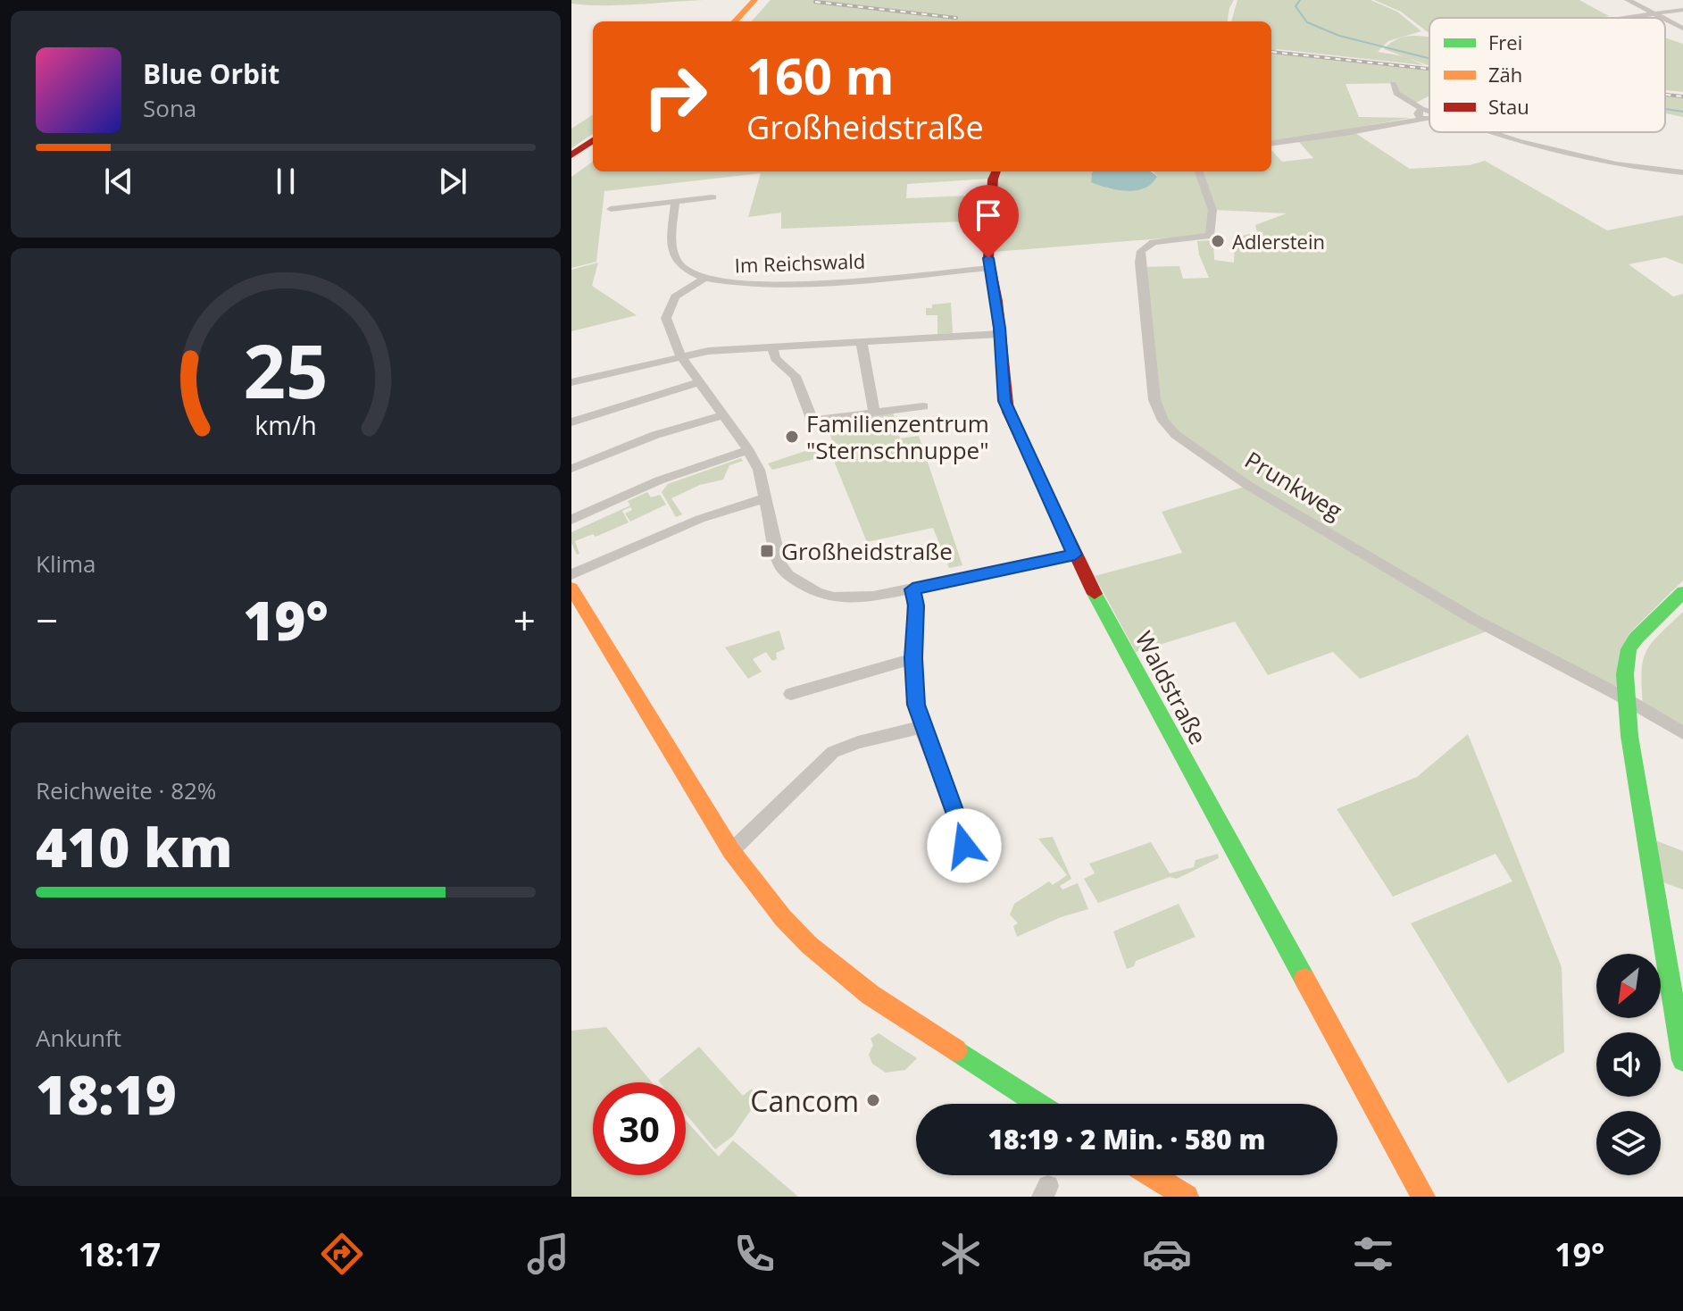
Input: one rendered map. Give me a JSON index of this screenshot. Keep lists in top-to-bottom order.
{
  "streets": {
    "main road": ["Waldstraße"],
    "street": ["Im Reichswald", "Prunkweg"]
  },
  "crossings": [
    ["Im Reichswald", "Waldstraße"]
  ],
  "places": {
    "other": ["Adlerstein", "Familienzentrum \"Sternschnuppe\"", "Cancom"],
    "transit": ["Großheidstraße"]
  },
  "legend": ["Frei", "Zäh", "Stau"],
  "north": "bottom left",
  "page": {
    "turn": ["160 m", "Großheidstraße"],
    "song": ["Blue Orbit", "Sona"],
    "tile": [
      "Klima",
      ["Reichweite · 82%", "410 km"],
      ["Ankunft", "18:19"]
    ],
    "heat": ["−", "19°", "+"],
    "limit": "30",
    "trip": "18:19 · 2 Min. · 580 m",
    "tabs": ["18:17", "19°"],
    "gauge": ["25", "km/h"]
  }
}
